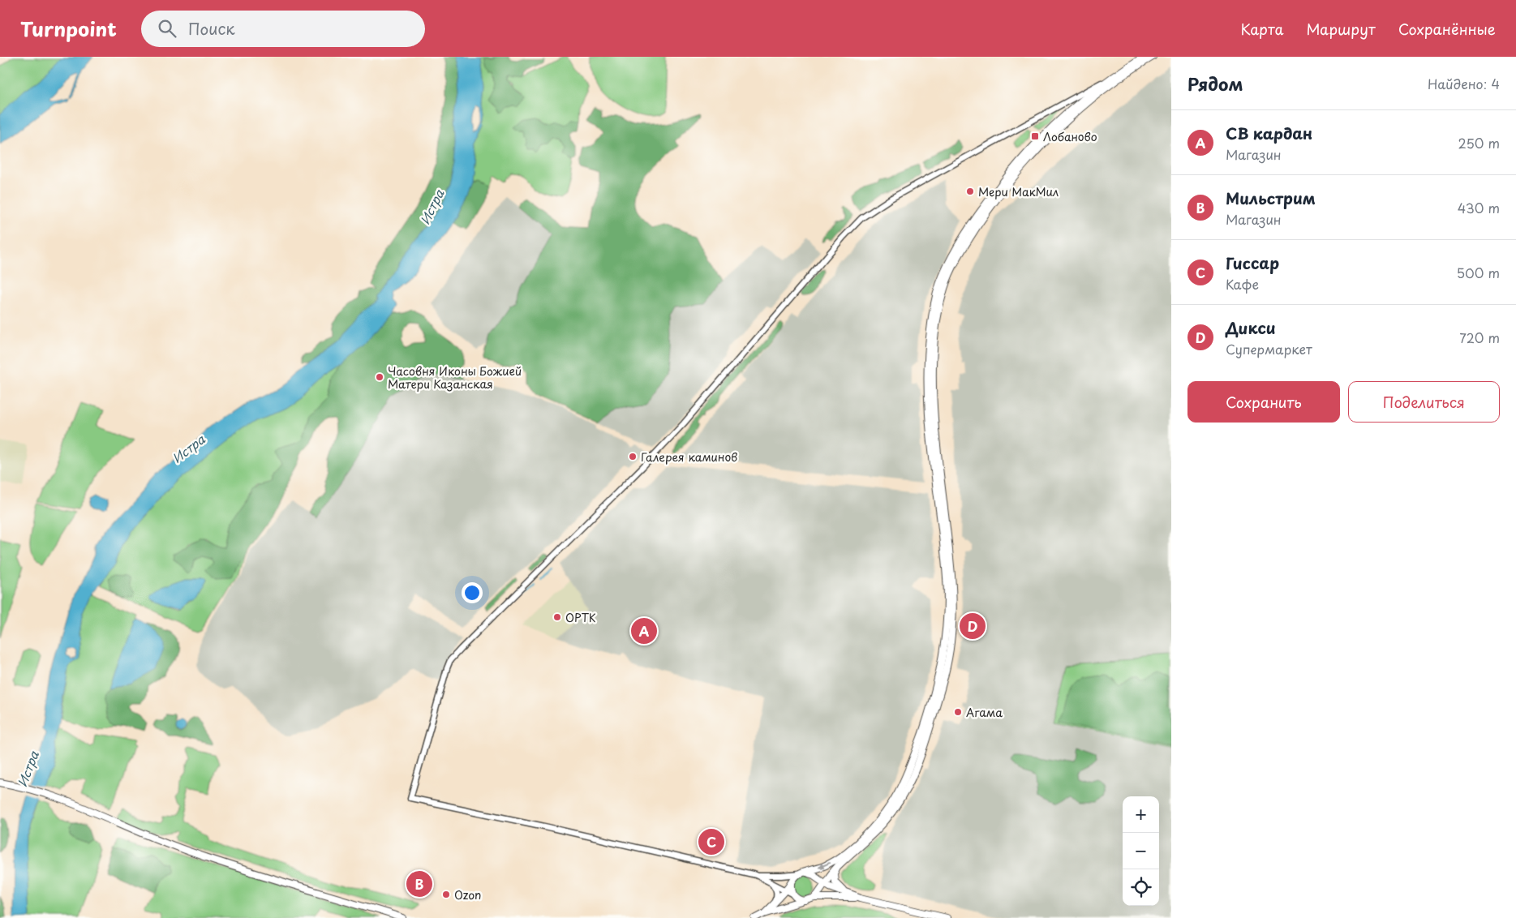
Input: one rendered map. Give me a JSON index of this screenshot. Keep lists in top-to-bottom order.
{
  "water": ["Истра"],
  "places": {
    "transit": ["Лобаново"],
    "other": [
      "Мери МакМил",
      "Часовня Иконы Божией Матери Казанская",
      "Галерея каминов",
      "ОРТК",
      "Агама",
      "Ozon"
    ]
  },
  "page": {
    "header": "Turnpoint",
    "search": "Поиск",
    "nav": ["Карта", "Маршрут", "Сохранённые"],
    "heading": ["Рядом", "Найдено: 4"],
    "list": [
      {
        "mark": "A",
        "name": "СВ кардан",
        "note": "Магазин",
        "value": "250 m"
      },
      {
        "mark": "B",
        "name": "Мильстрим",
        "note": "Магазин",
        "value": "430 m"
      },
      {
        "mark": "C",
        "name": "Гиссар",
        "note": "Кафе",
        "value": "500 m"
      },
      {
        "mark": "D",
        "name": "Дикси",
        "note": "Супермаркет",
        "value": "720 m"
      }
    ],
    "buttons": ["Сохранить", "Поделиться"],
    "pins": [
      "D",
      "A",
      "C",
      "B"
    ],
    "map_buttons": ["+", "−"]
  }
}
